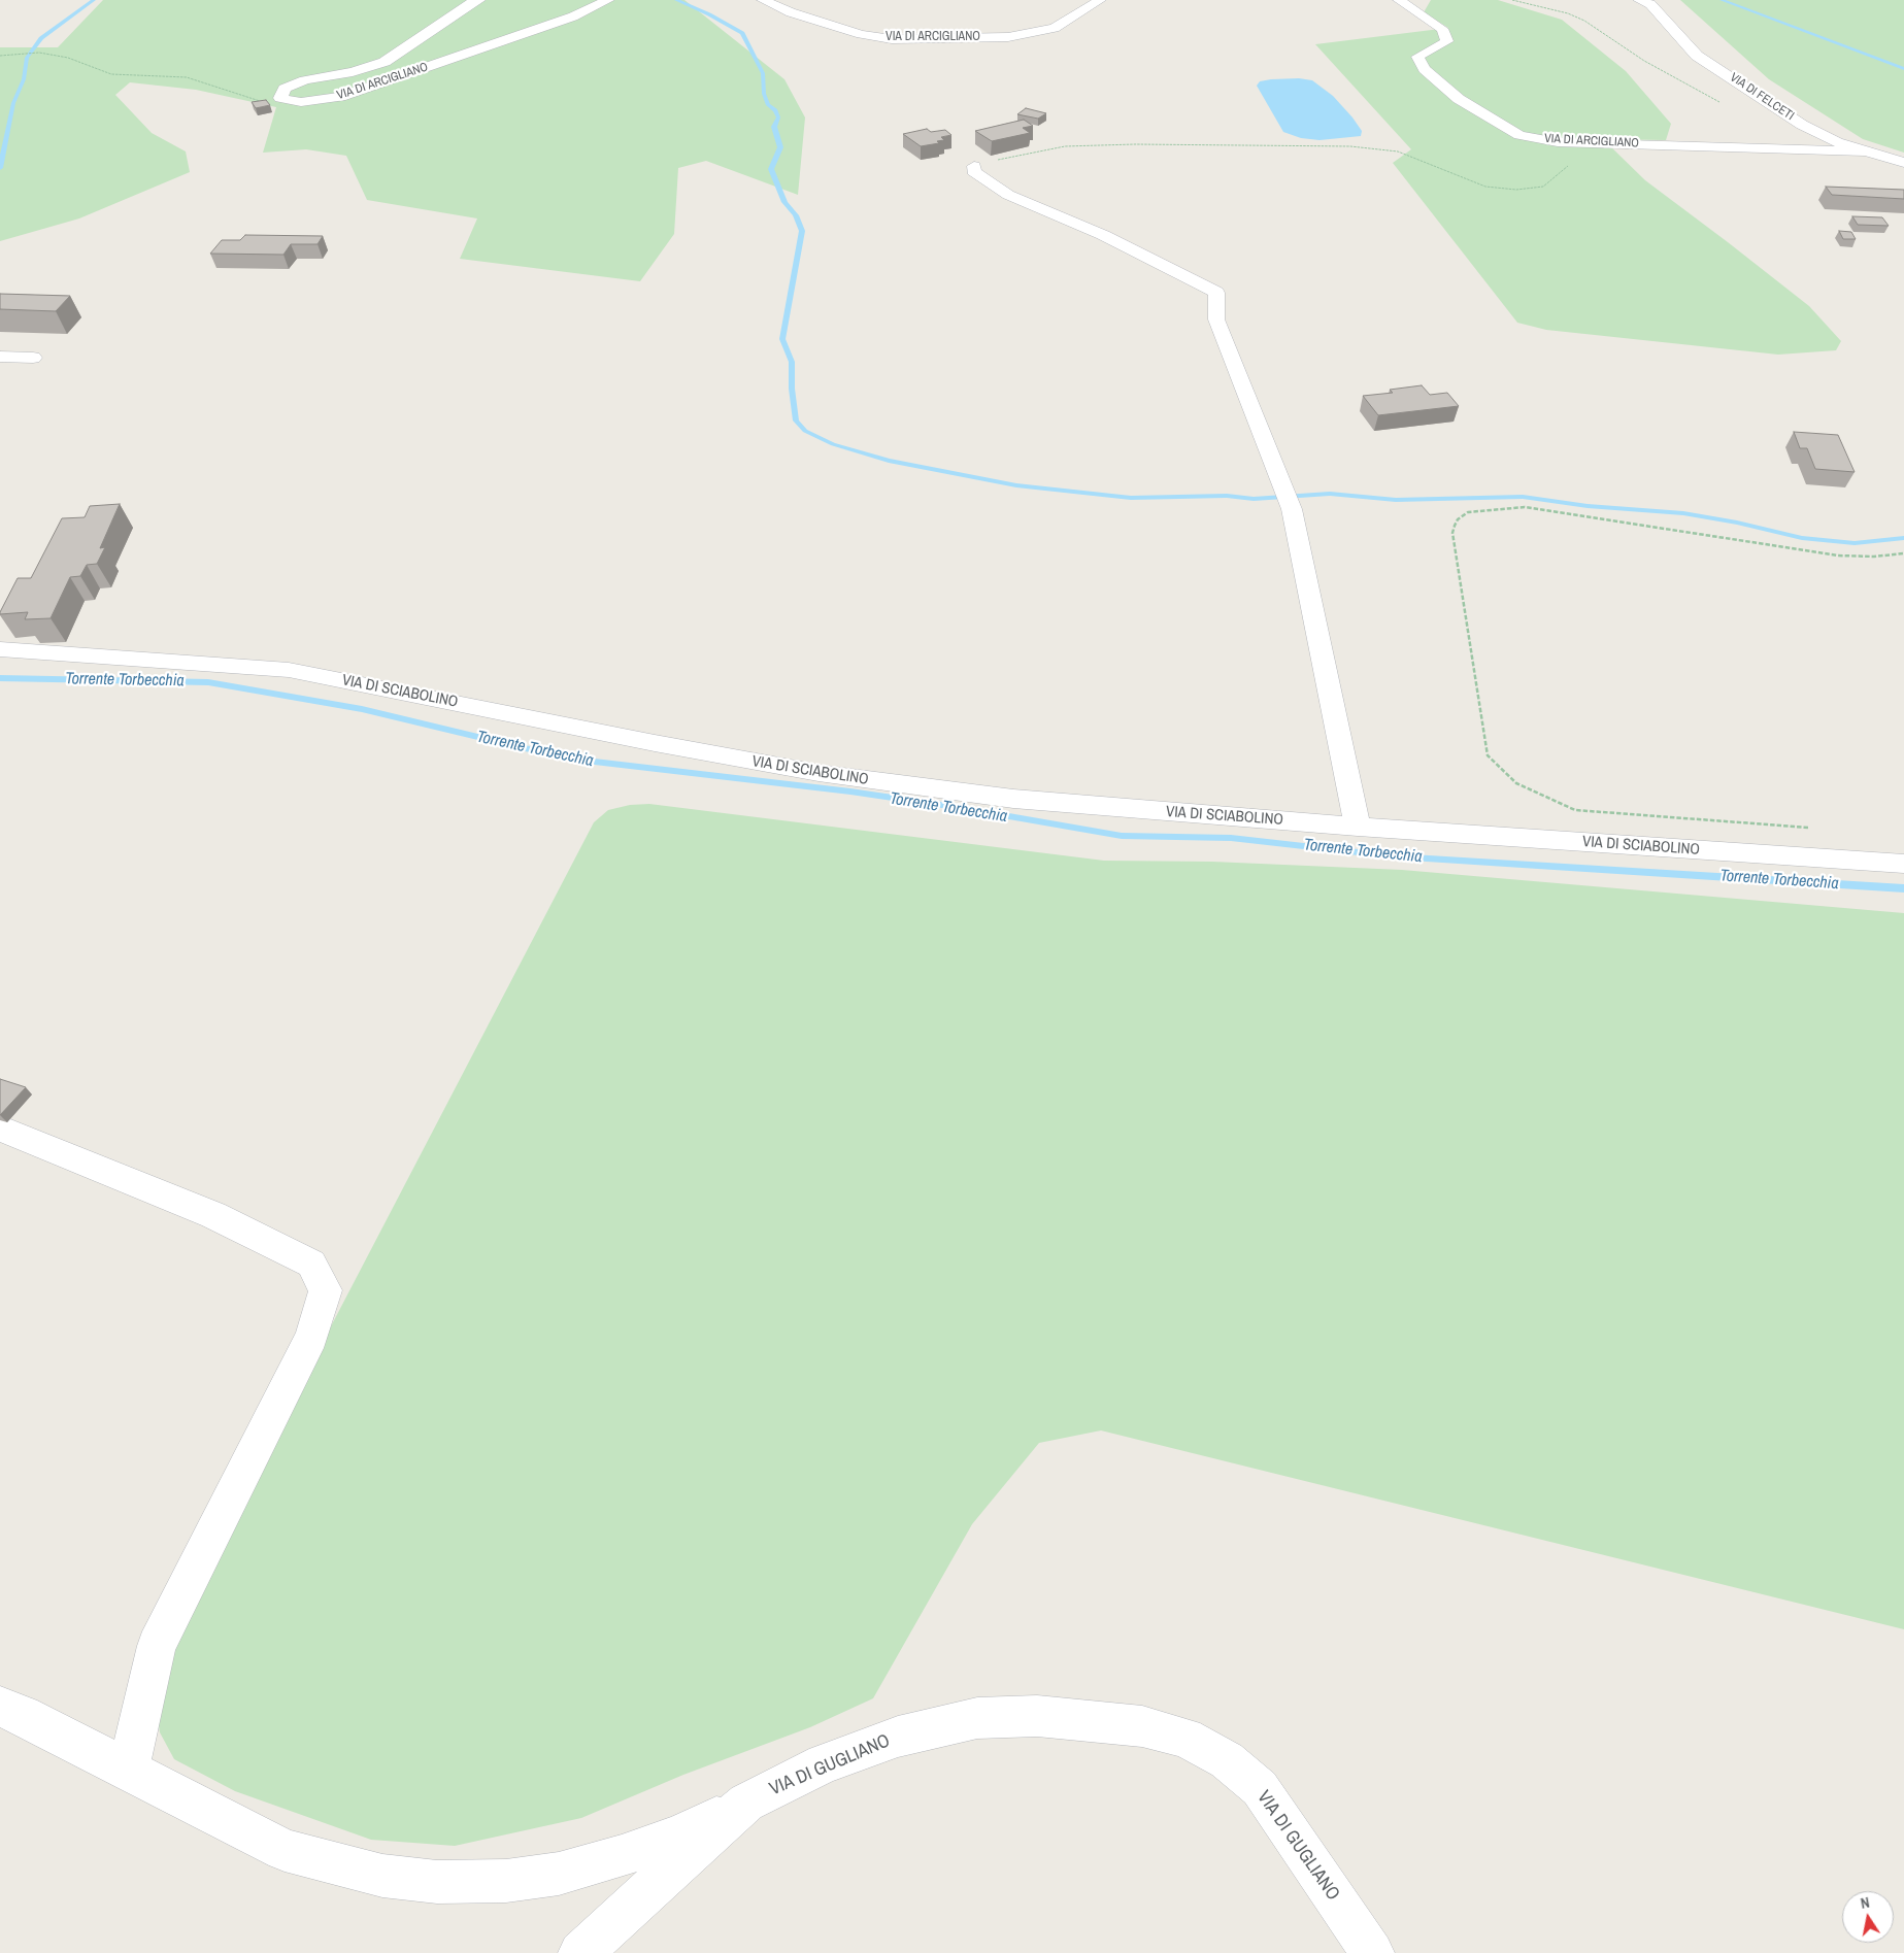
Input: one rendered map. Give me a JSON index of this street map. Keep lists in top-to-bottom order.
{
  "streets": {
    "street": [
      "VIA DI ARCIGLIANO",
      "VIA DI FELCETI",
      "VIA DI SCIABOLINO",
      "VIA DI GUGLIANO"
    ]
  },
  "crossings": [
    ["VIA DI ARCIGLIANO", "VIA DI FELCETI"]
  ],
  "water": ["Torrente Torbecchia"],
  "north": "top"
}
